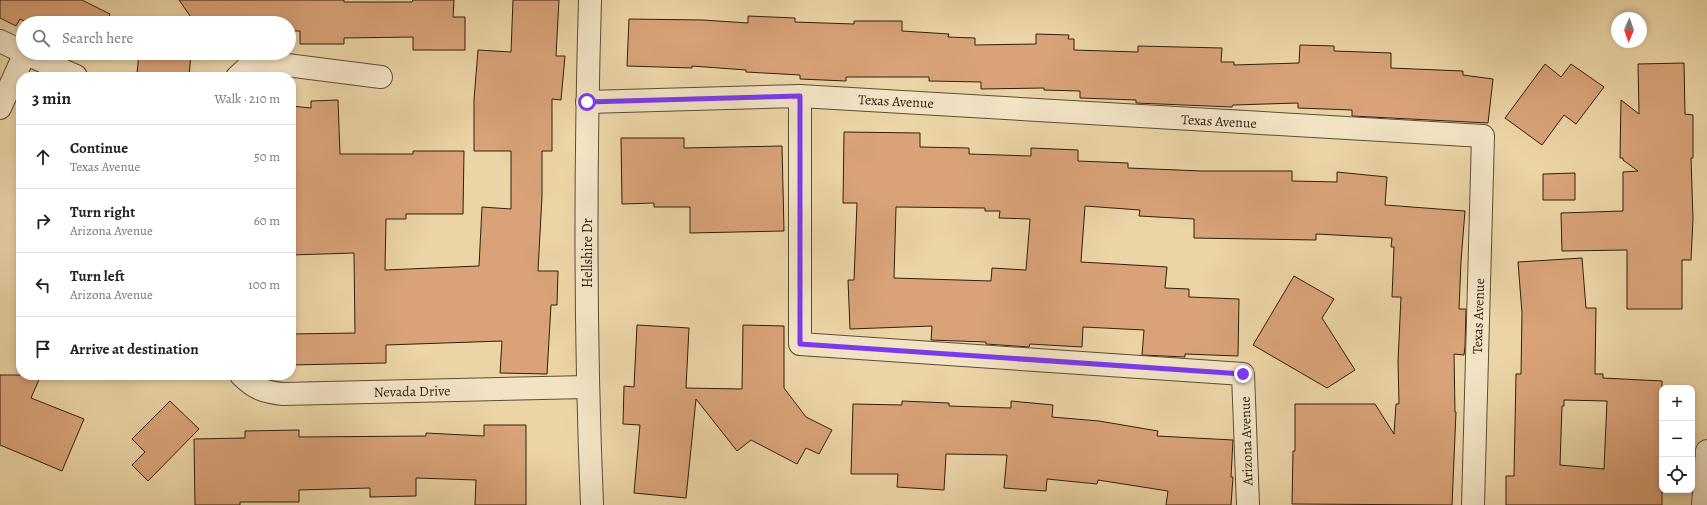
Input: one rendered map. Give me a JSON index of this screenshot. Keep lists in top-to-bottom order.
{
  "streets": {
    "street": [
      "Texas Avenue",
      "Hellshire Dr",
      "Nevada Drive",
      "Arizona Avenue"
    ]
  },
  "crossings": [
    ["Texas Avenue", "Hellshire Dr"],
    ["Texas Avenue", "Arizona Avenue"],
    ["Hellshire Dr", "Nevada Drive"]
  ],
  "north": "bottom",
  "page": {
    "search": "Search here",
    "heading": ["3 min", "Walk · 210 m"],
    "list": [
      ["Continue", "Texas Avenue", "50 m"],
      ["Turn right", "Arizona Avenue", "60 m"],
      ["Turn left", "Arizona Avenue", "100 m"],
      "Arrive at destination"
    ],
    "map_buttons": ["+", "−"]
  }
}
